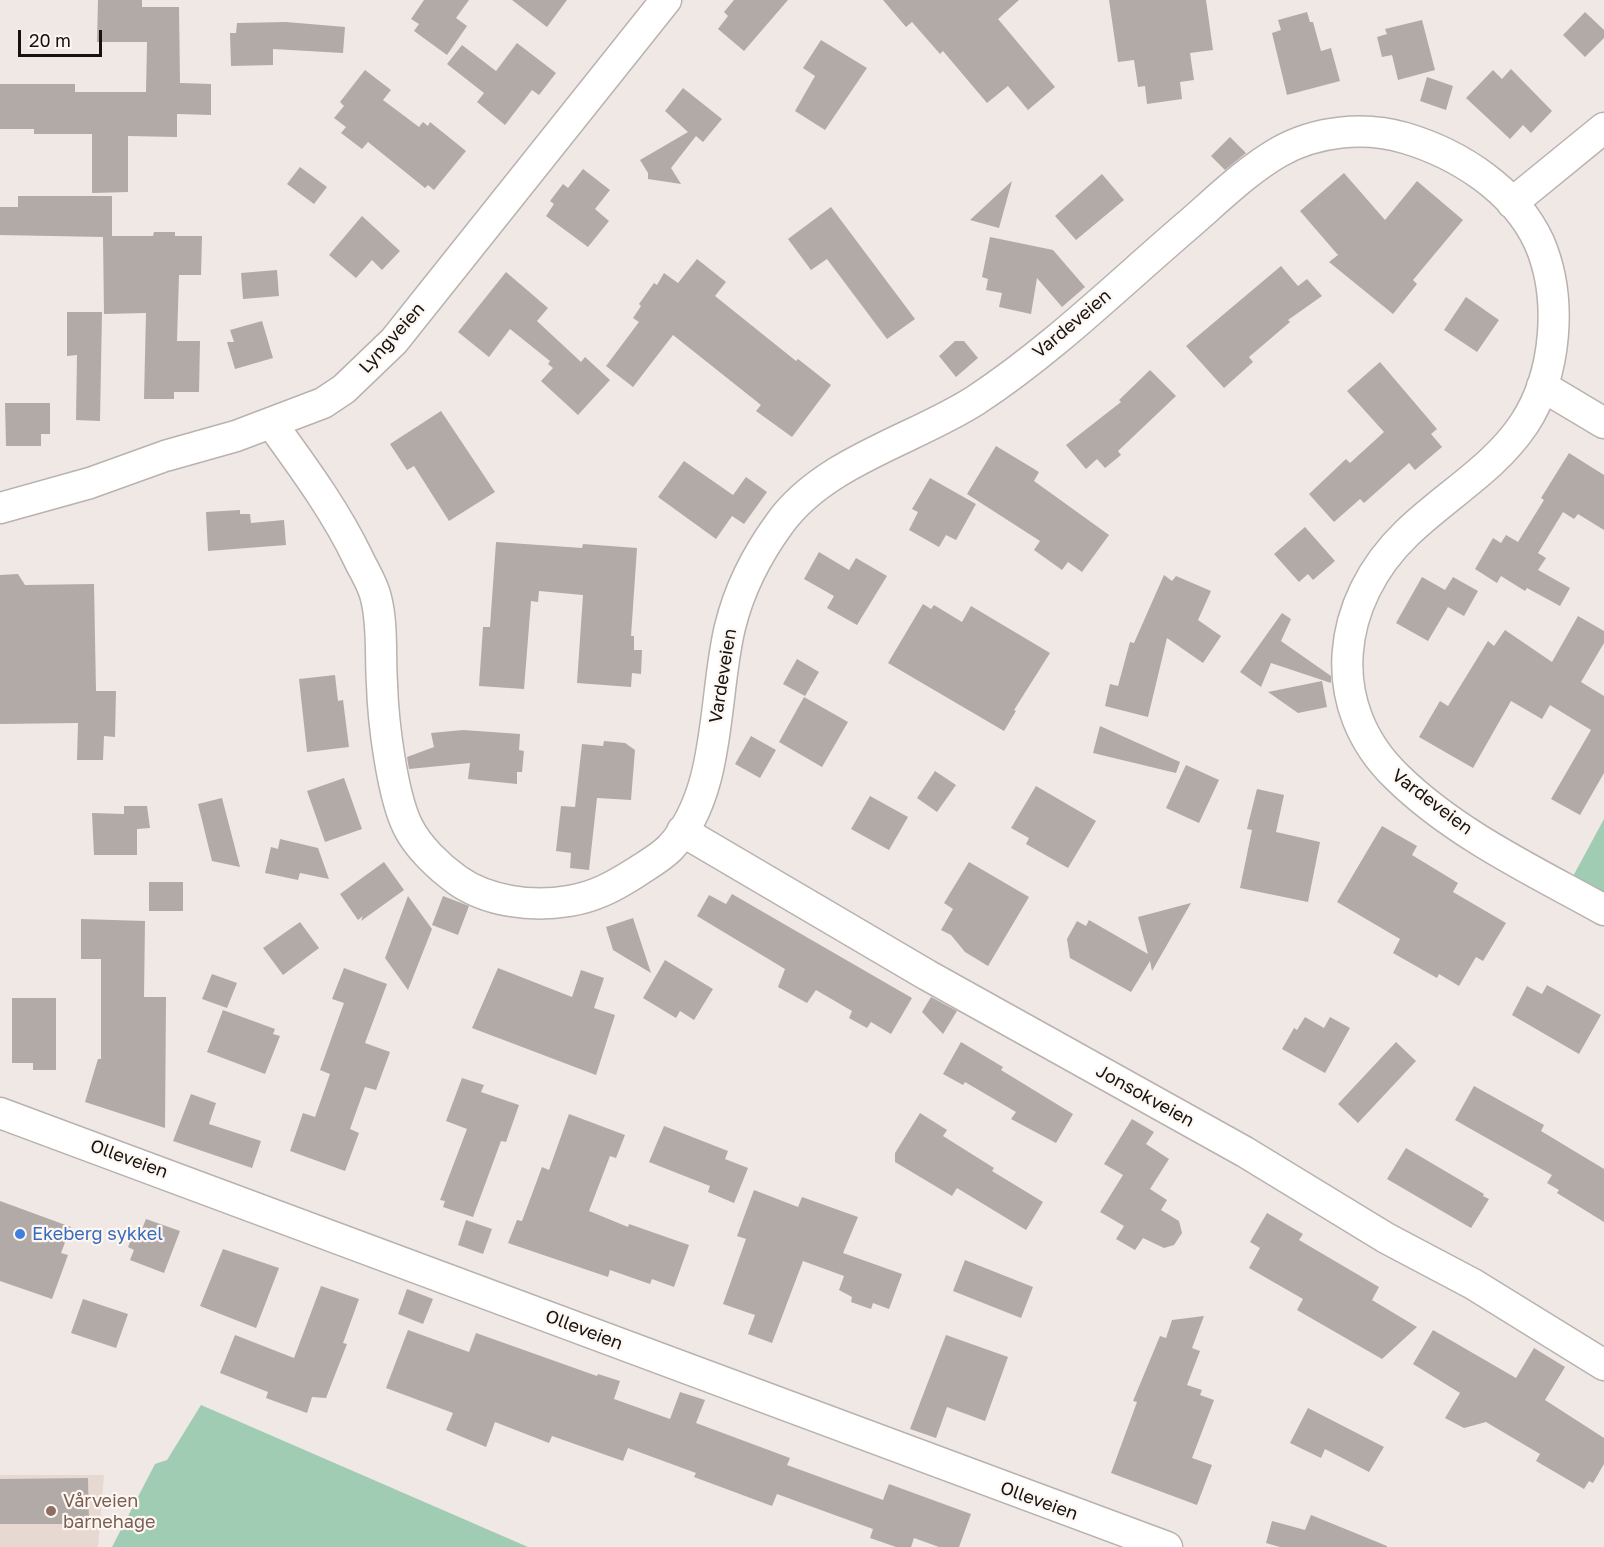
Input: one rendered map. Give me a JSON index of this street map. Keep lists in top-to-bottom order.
{
  "streets": {
    "street": [
      "Vardeveien",
      "Lyngveien",
      "Jonsokveien",
      "Olleveien"
    ]
  },
  "crossings": [
    ["Vardeveien", "Lyngveien"],
    ["Vardeveien", "Jonsokveien"]
  ],
  "places": ["Ekeberg sykkel", "Vårveien barnehage"],
  "scale_bar": "20 m"
}
